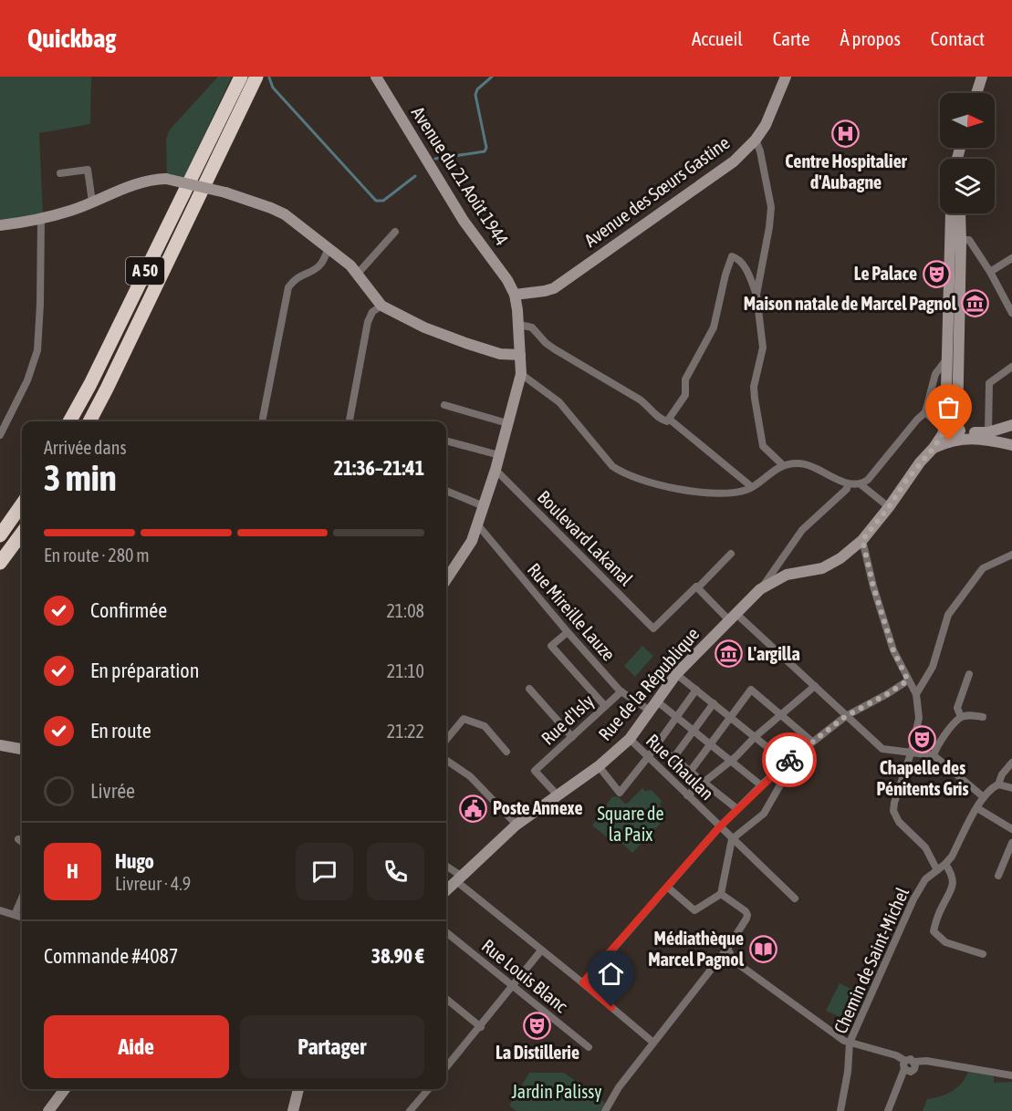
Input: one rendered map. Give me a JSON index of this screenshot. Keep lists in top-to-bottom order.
{
  "streets": {
    "highway": ["A 50"],
    "main road": ["Avenue du 21 Août 1944", "Avenue des Sœurs Gastine", "Rue de la République"],
    "street": [
      "Boulevard Lakanal",
      "Rue Mireille Lauze",
      "Rue d'Isly",
      "Rue Chaulan",
      "Chemin de Saint-Michel",
      "Rue Louis Blanc"
    ]
  },
  "crossings": [
    ["Avenue du 21 Août 1944", "Avenue des Sœurs Gastine"],
    ["Rue Mireille Lauze", "Rue de la République"],
    ["Rue Mireille Lauze", "Rue d'Isly"],
    ["Rue de la République", "Rue d'Isly"],
    ["Rue de la République", "Rue Chaulan"]
  ],
  "parks": ["Square de la Paix", "Jardin Palissy"],
  "places": {
    "hospital": ["Centre Hospitalier d'Aubagne"],
    "theatre": ["Le Palace", "Chapelle des Pénitents Gris", "La Distillerie"],
    "museum": ["Maison natale de Marcel Pagnol", "L'argilla"],
    "public building": ["Poste Annexe"],
    "library": ["Médiathèque Marcel Pagnol"]
  },
  "north": "right",
  "page": {
    "header": "Quickbag",
    "nav": [
      "Accueil",
      "Carte",
      "À propos",
      "Contact"
    ],
    "heading": ["3 min", "Arrivée dans", "21:36–21:41"],
    "panel": [
      "Hugo",
      "Livreur · 4.9",
      "Commande #4087",
      "38.90 €"
    ],
    "bar": "En route · 280 m",
    "list": [
      ["Confirmée", "21:08"],
      ["En préparation", "21:10"],
      ["En route", "21:22"],
      "Livrée"
    ],
    "round": "H",
    "buttons": ["Aide", "Partager"]
  }
}
